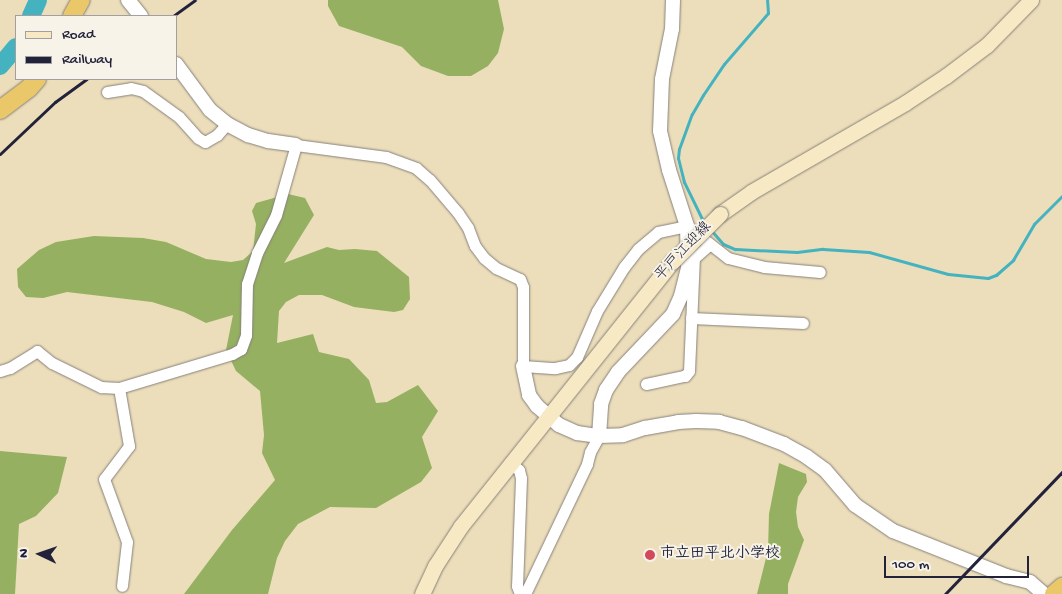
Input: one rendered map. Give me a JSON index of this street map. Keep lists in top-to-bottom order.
{
  "streets": {
    "main road": ["平戸江迎線"]
  },
  "places": ["市立田平北小学校"],
  "legend": ["Road", "Railway"],
  "scale_bar": "100 m",
  "north": "left"
}
